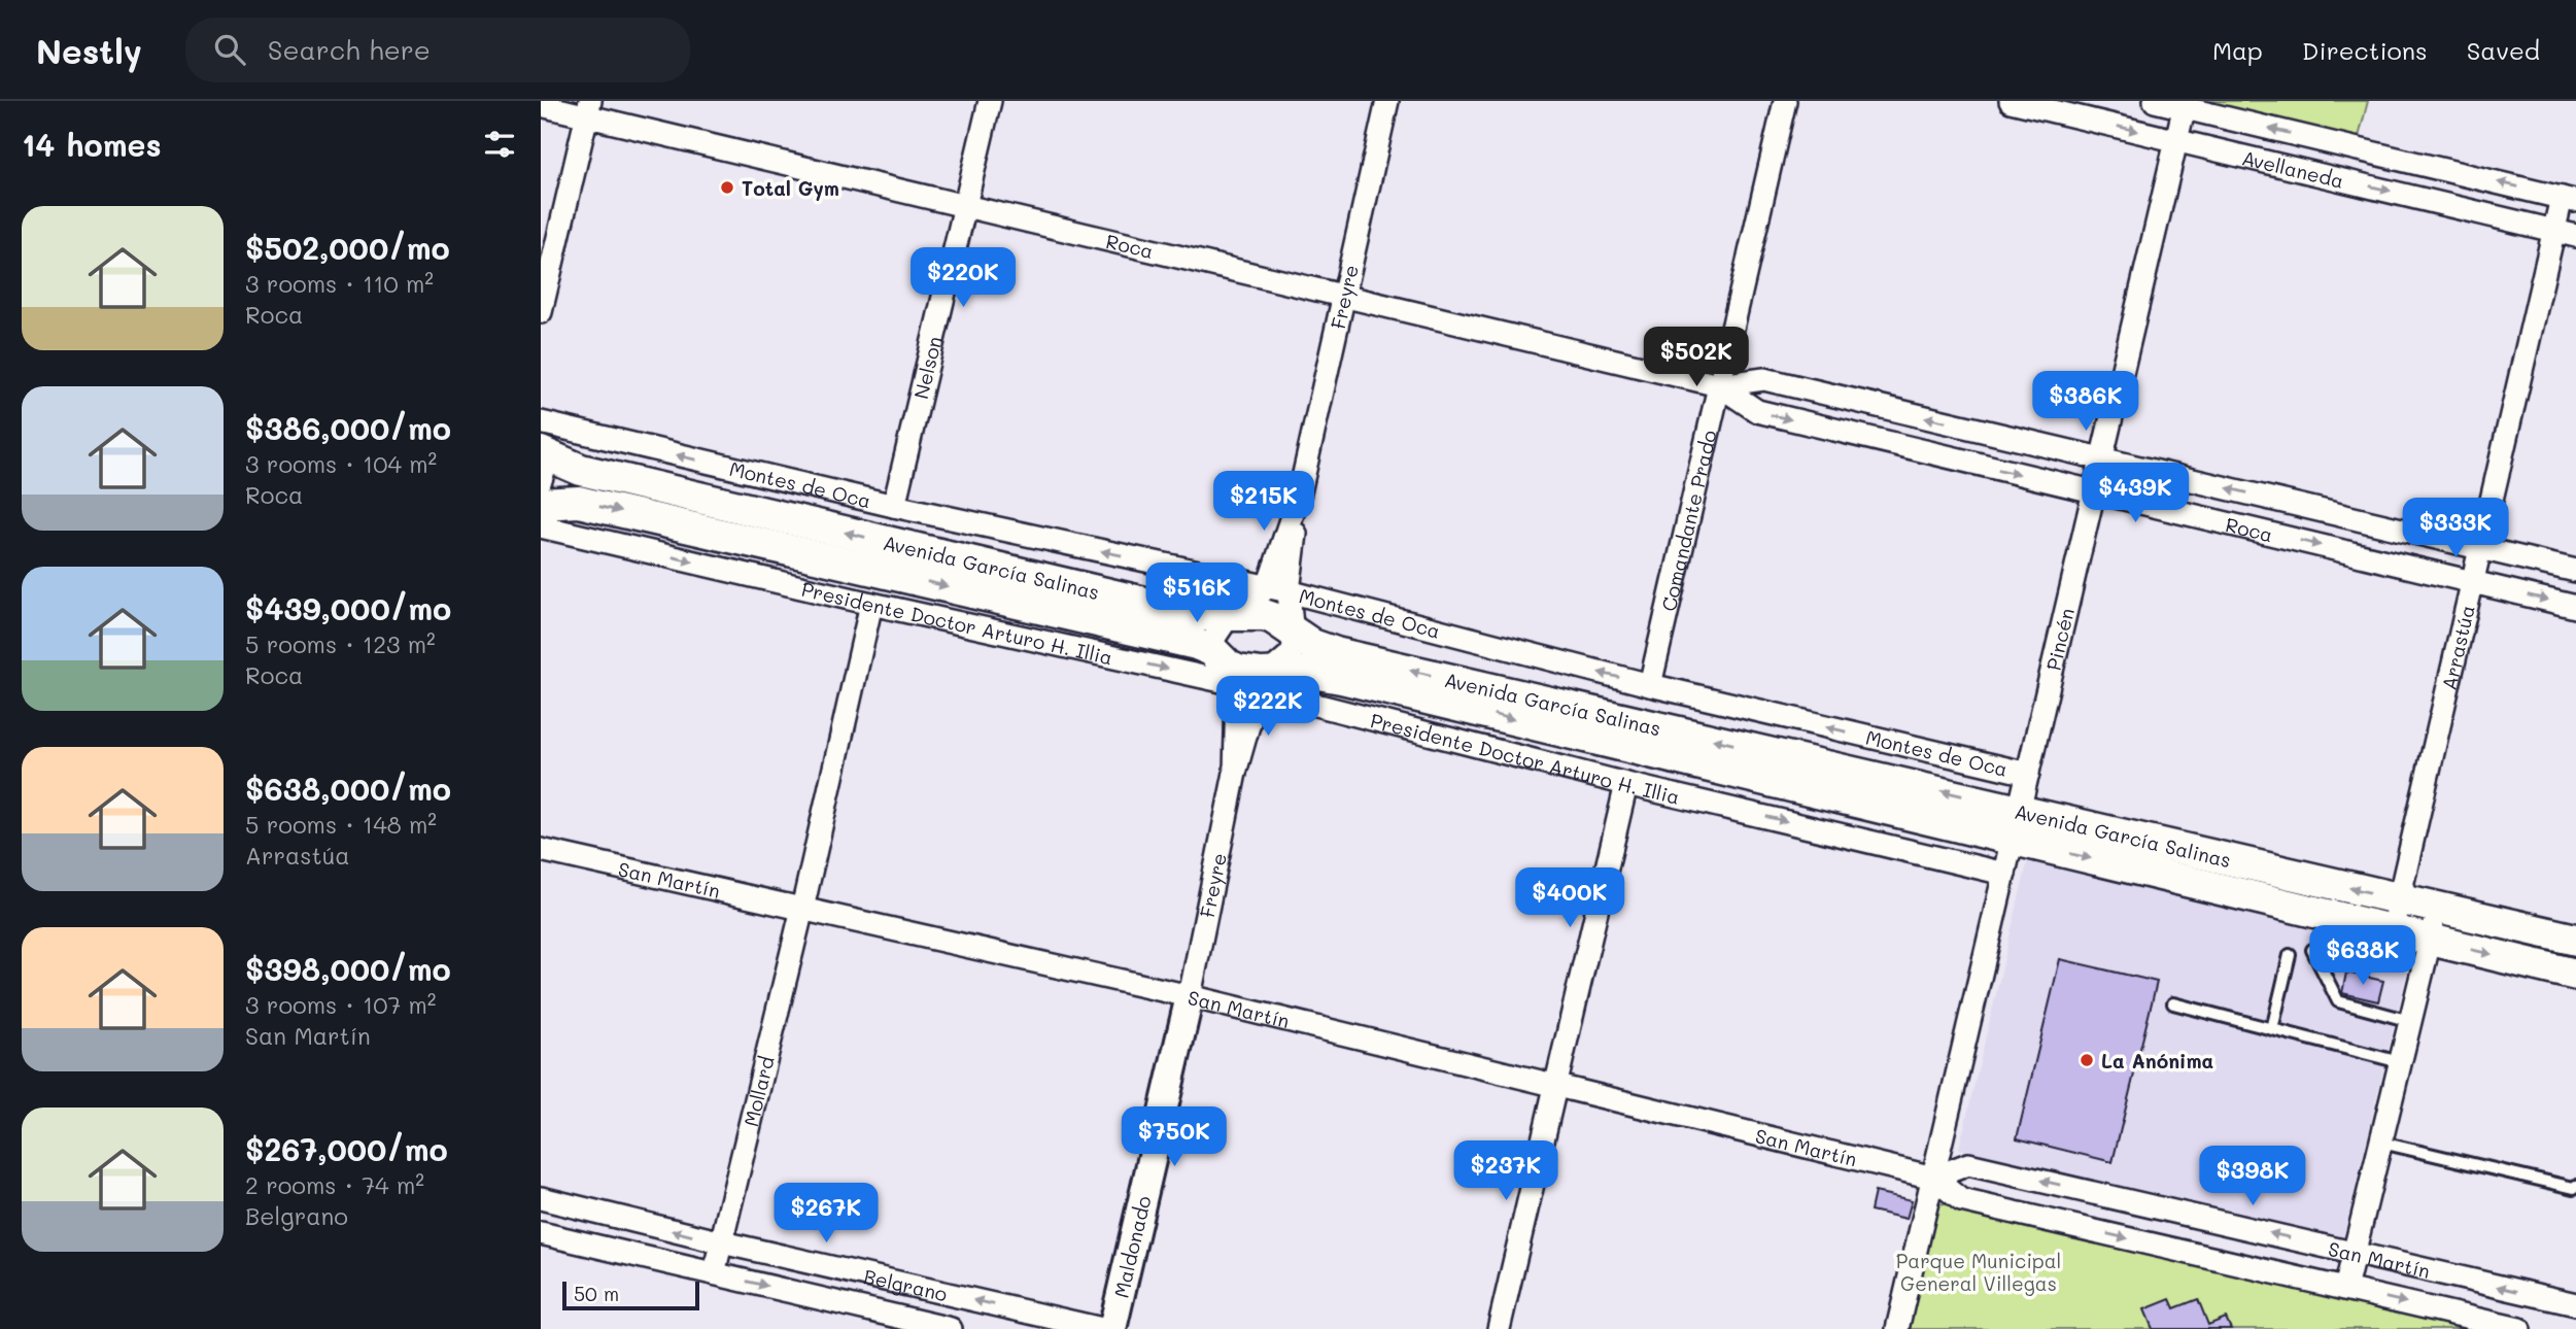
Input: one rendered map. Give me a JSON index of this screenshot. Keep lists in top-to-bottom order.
{
  "streets": {
    "main road": ["Avenida García Salinas"],
    "street": [
      "Avellaneda",
      "Roca",
      "Freyre",
      "Nelson",
      "Montes de Oca",
      "Comandante Prado",
      "Presidente Doctor Arturo H. Illia",
      "Pincén",
      "Arrastúa",
      "San Martín",
      "Mollard",
      "Maldonado",
      "Belgrano"
    ]
  },
  "crossings": [
    ["Avellaneda", "Pincén"],
    ["Avellaneda", "Arrastúa"],
    ["Roca", "Freyre"],
    ["Roca", "Nelson"],
    ["Roca", "Comandante Prado"],
    ["Roca", "Pincén"],
    ["Roca", "Arrastúa"],
    ["Freyre", "Montes de Oca"],
    ["Freyre", "Avenida García Salinas"],
    ["Freyre", "Presidente Doctor Arturo H. Illia"],
    ["Freyre", "San Martín"],
    ["Freyre", "Maldonado"],
    ["Nelson", "Montes de Oca"],
    ["Montes de Oca", "Comandante Prado"],
    ["Montes de Oca", "Pincén"],
    ["Avenida García Salinas", "Presidente Doctor Arturo H. Illia"],
    ["Avenida García Salinas", "Pincén"],
    ["Avenida García Salinas", "Arrastúa"],
    ["Presidente Doctor Arturo H. Illia", "Pincén"],
    ["Pincén", "San Martín"],
    ["San Martín", "Mollard"],
    ["San Martín", "Maldonado"],
    ["Mollard", "Belgrano"]
  ],
  "one_way": ["Montes de Oca", "Presidente Doctor Arturo H. Illia"],
  "parks": ["Parque Municipal General Villegas"],
  "places": ["Total Gym", "La Anónima"],
  "scale_bar": "50 m",
  "page": {
    "header": "Nestly",
    "search": "Search here",
    "nav": ["Map", "Directions", "Saved"],
    "heading": "14 homes",
    "list": [
      {
        "name": "$502,000/mo",
        "note": "3 rooms · 110 m² · Roca"
      },
      {
        "name": "$386,000/mo",
        "note": "3 rooms · 104 m² · Roca"
      },
      {
        "name": "$439,000/mo",
        "note": "5 rooms · 123 m² · Roca"
      },
      {
        "name": "$638,000/mo",
        "note": "5 rooms · 148 m² · Arrastúa"
      },
      {
        "name": "$398,000/mo",
        "note": "3 rooms · 107 m² · San Martín"
      },
      {
        "name": "$267,000/mo",
        "note": "2 rooms · 74 m² · Belgrano"
      }
    ],
    "price": [
      "$220K",
      "$502K",
      "$386K",
      "$439K",
      "$215K",
      "$333K",
      "$516K",
      "$222K",
      "$400K",
      "$638K",
      "$750K",
      "$237K",
      "$398K",
      "$267K"
    ],
    "scale": "50 m"
  }
}
